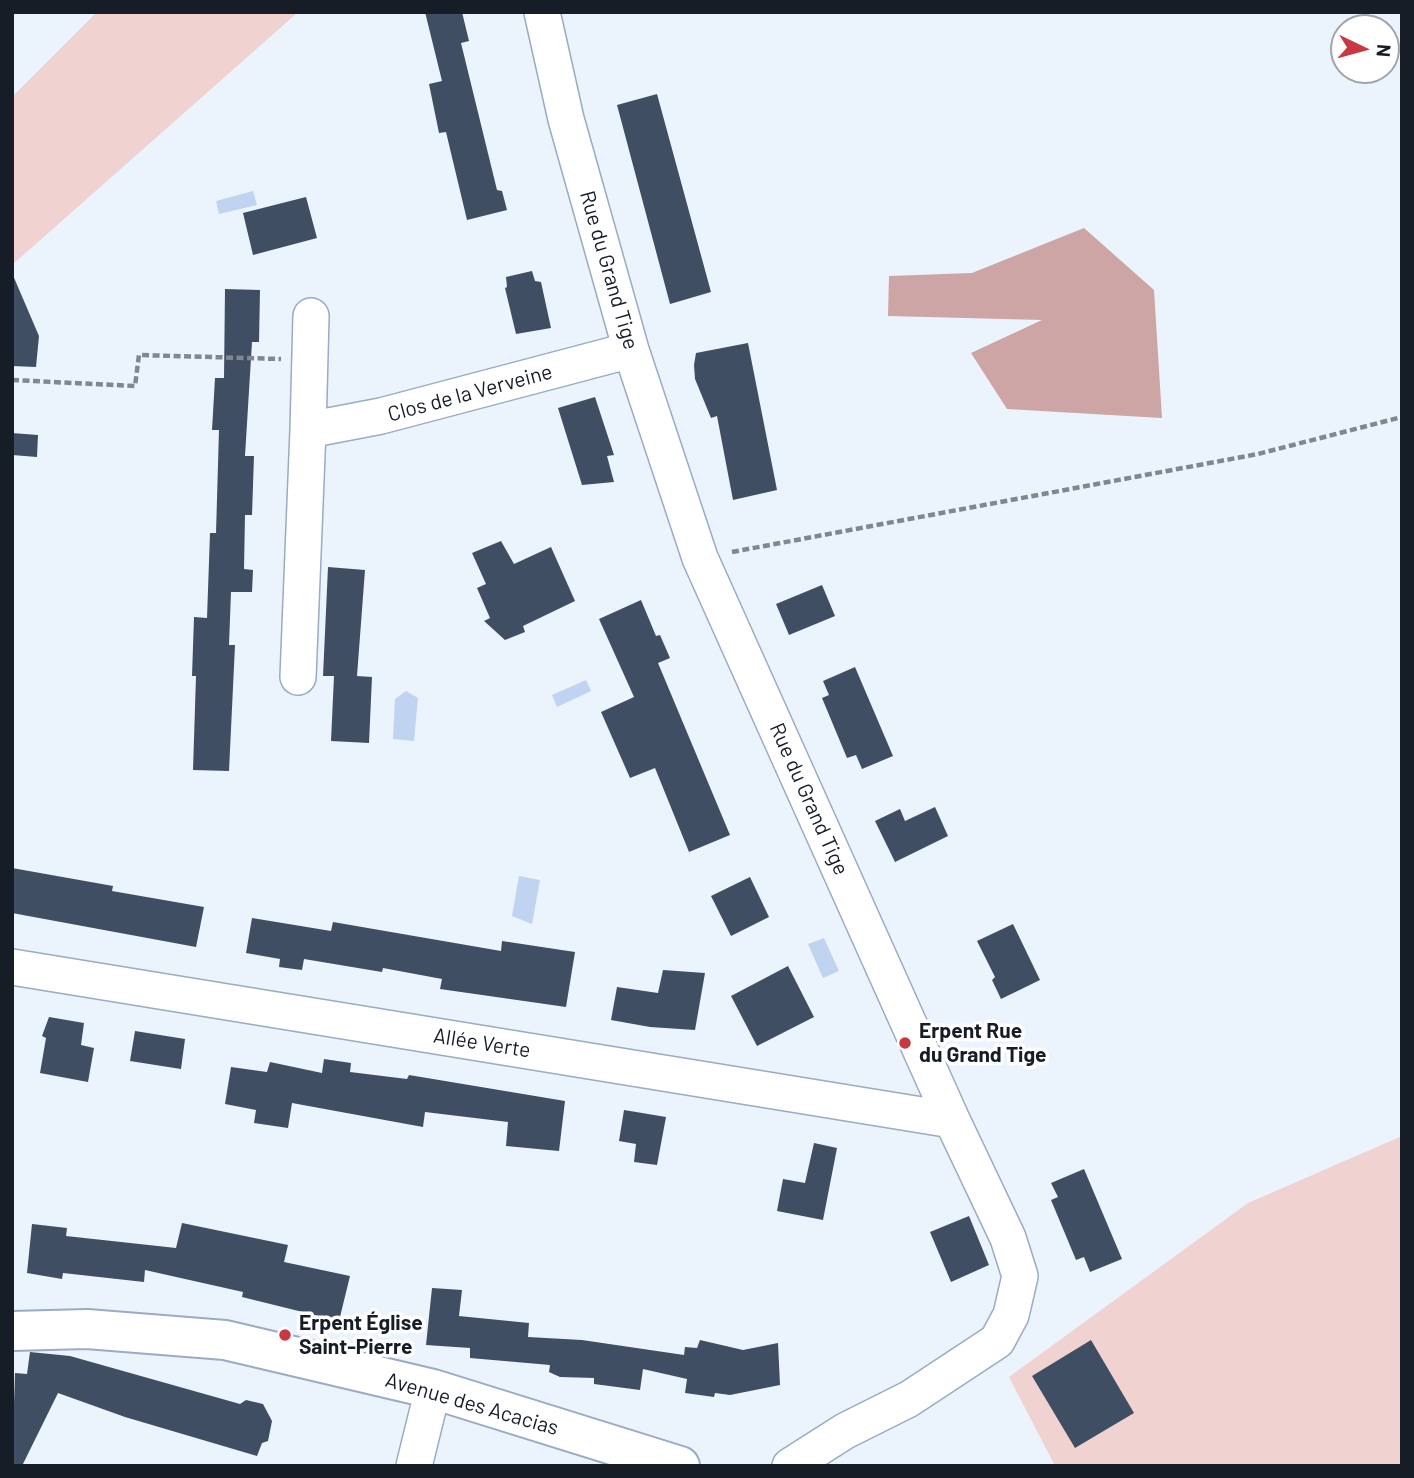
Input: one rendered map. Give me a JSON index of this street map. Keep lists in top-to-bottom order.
{
  "streets": {
    "street": [
      "Rue du Grand Tige",
      "Clos de la Verveine",
      "Allée Verte",
      "Avenue des Acacias"
    ]
  },
  "crossings": [
    ["Rue du Grand Tige", "Clos de la Verveine"],
    ["Rue du Grand Tige", "Allée Verte"]
  ],
  "places": ["Erpent Rue du Grand Tige", "Erpent Église Saint-Pierre"],
  "north": "right"
}
